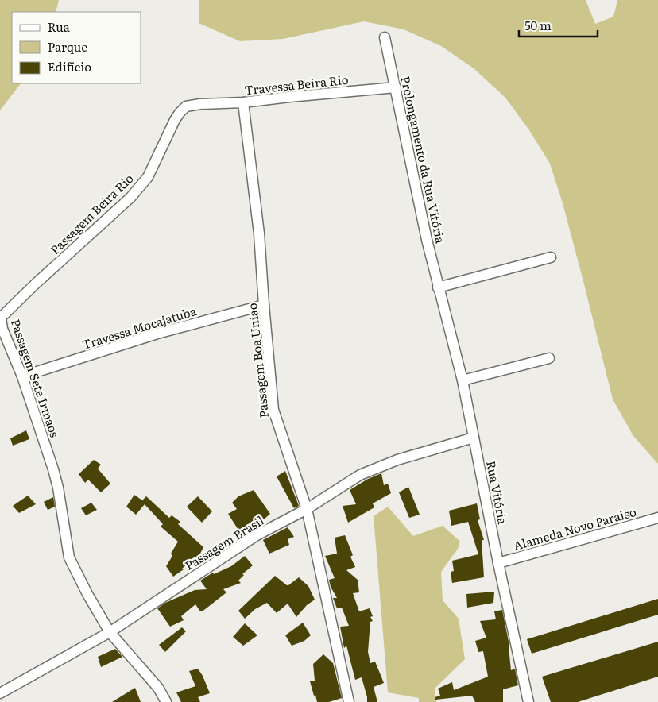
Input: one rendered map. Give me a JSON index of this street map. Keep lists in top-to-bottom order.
{
  "streets": {
    "street": [
      "Travessa Beira Rio",
      "Prolongamento da Rua Vitória",
      "Passagem Beira Rio",
      "Travessa Mocajatuba",
      "Passagem Boa Uniao",
      "Passagem Sete Irmaos",
      "Rua Vitória",
      "Alameda Novo Paraiso",
      "Passagem Brasil"
    ]
  },
  "crossings": [
    ["Travessa Beira Rio", "Prolongamento da Rua Vitória"],
    ["Travessa Beira Rio", "Passagem Beira Rio"],
    ["Travessa Beira Rio", "Passagem Boa Uniao"],
    ["Prolongamento da Rua Vitória", "Rua Vitória"],
    ["Passagem Beira Rio", "Passagem Sete Irmaos"],
    ["Travessa Mocajatuba", "Passagem Boa Uniao"],
    ["Travessa Mocajatuba", "Passagem Sete Irmaos"],
    ["Passagem Boa Uniao", "Passagem Brasil"],
    ["Passagem Sete Irmaos", "Passagem Brasil"],
    ["Rua Vitória", "Alameda Novo Paraiso"],
    ["Rua Vitória", "Passagem Brasil"]
  ],
  "legend": ["Rua", "Parque", "Edifício"],
  "scale_bar": "50 m"
}
